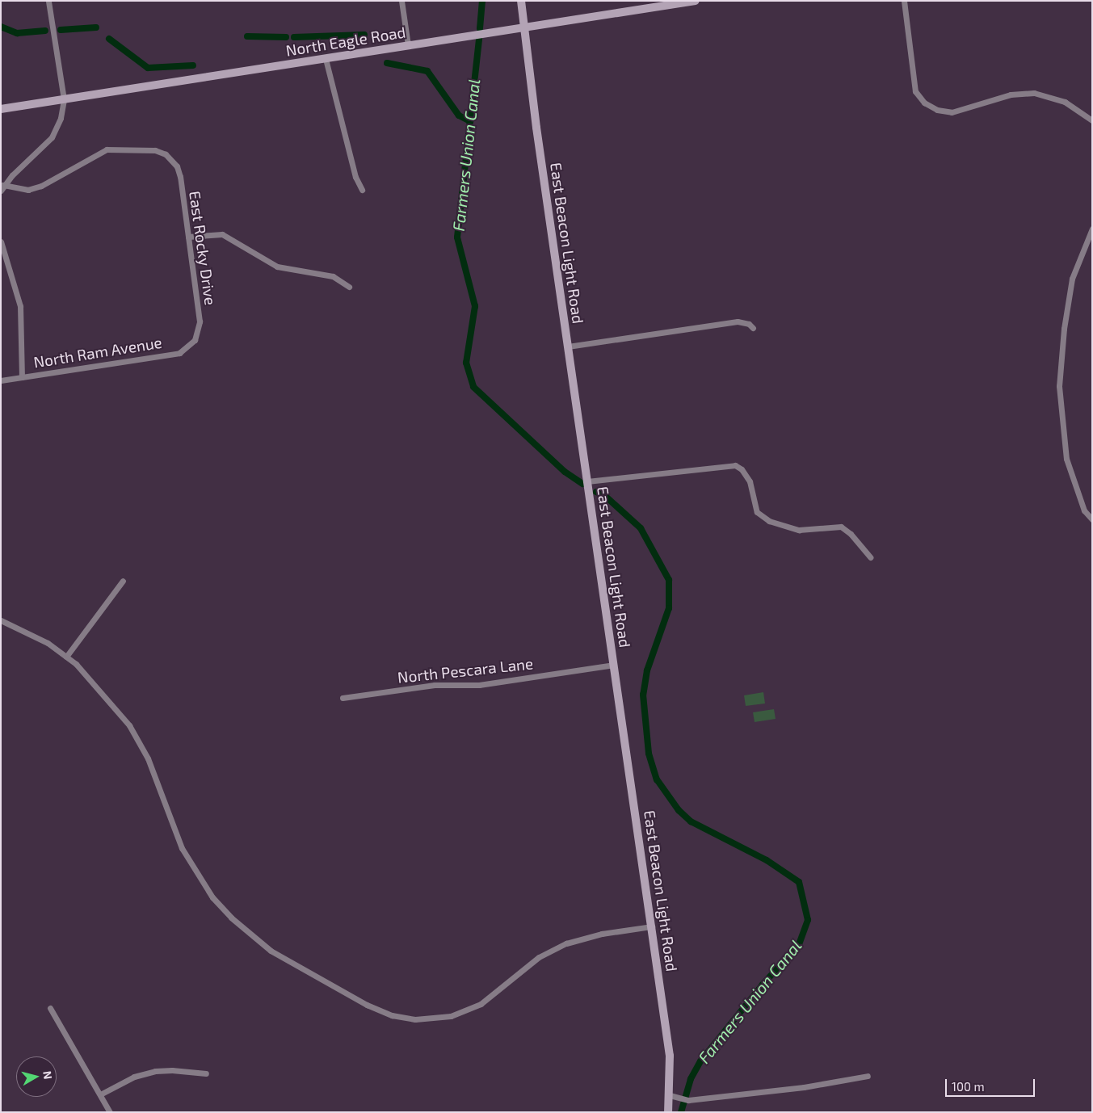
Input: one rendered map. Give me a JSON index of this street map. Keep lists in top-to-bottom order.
{
  "streets": {
    "main road": ["North Eagle Road", "East Beacon Light Road"],
    "street": ["East Rocky Drive", "North Ram Avenue", "North Pescara Lane"]
  },
  "crossings": [
    ["North Eagle Road", "East Beacon Light Road"],
    ["East Beacon Light Road", "North Pescara Lane"],
    ["East Rocky Drive", "North Ram Avenue"]
  ],
  "water": ["Farmers Union Canal"],
  "scale_bar": "100 m",
  "north": "right"
}
